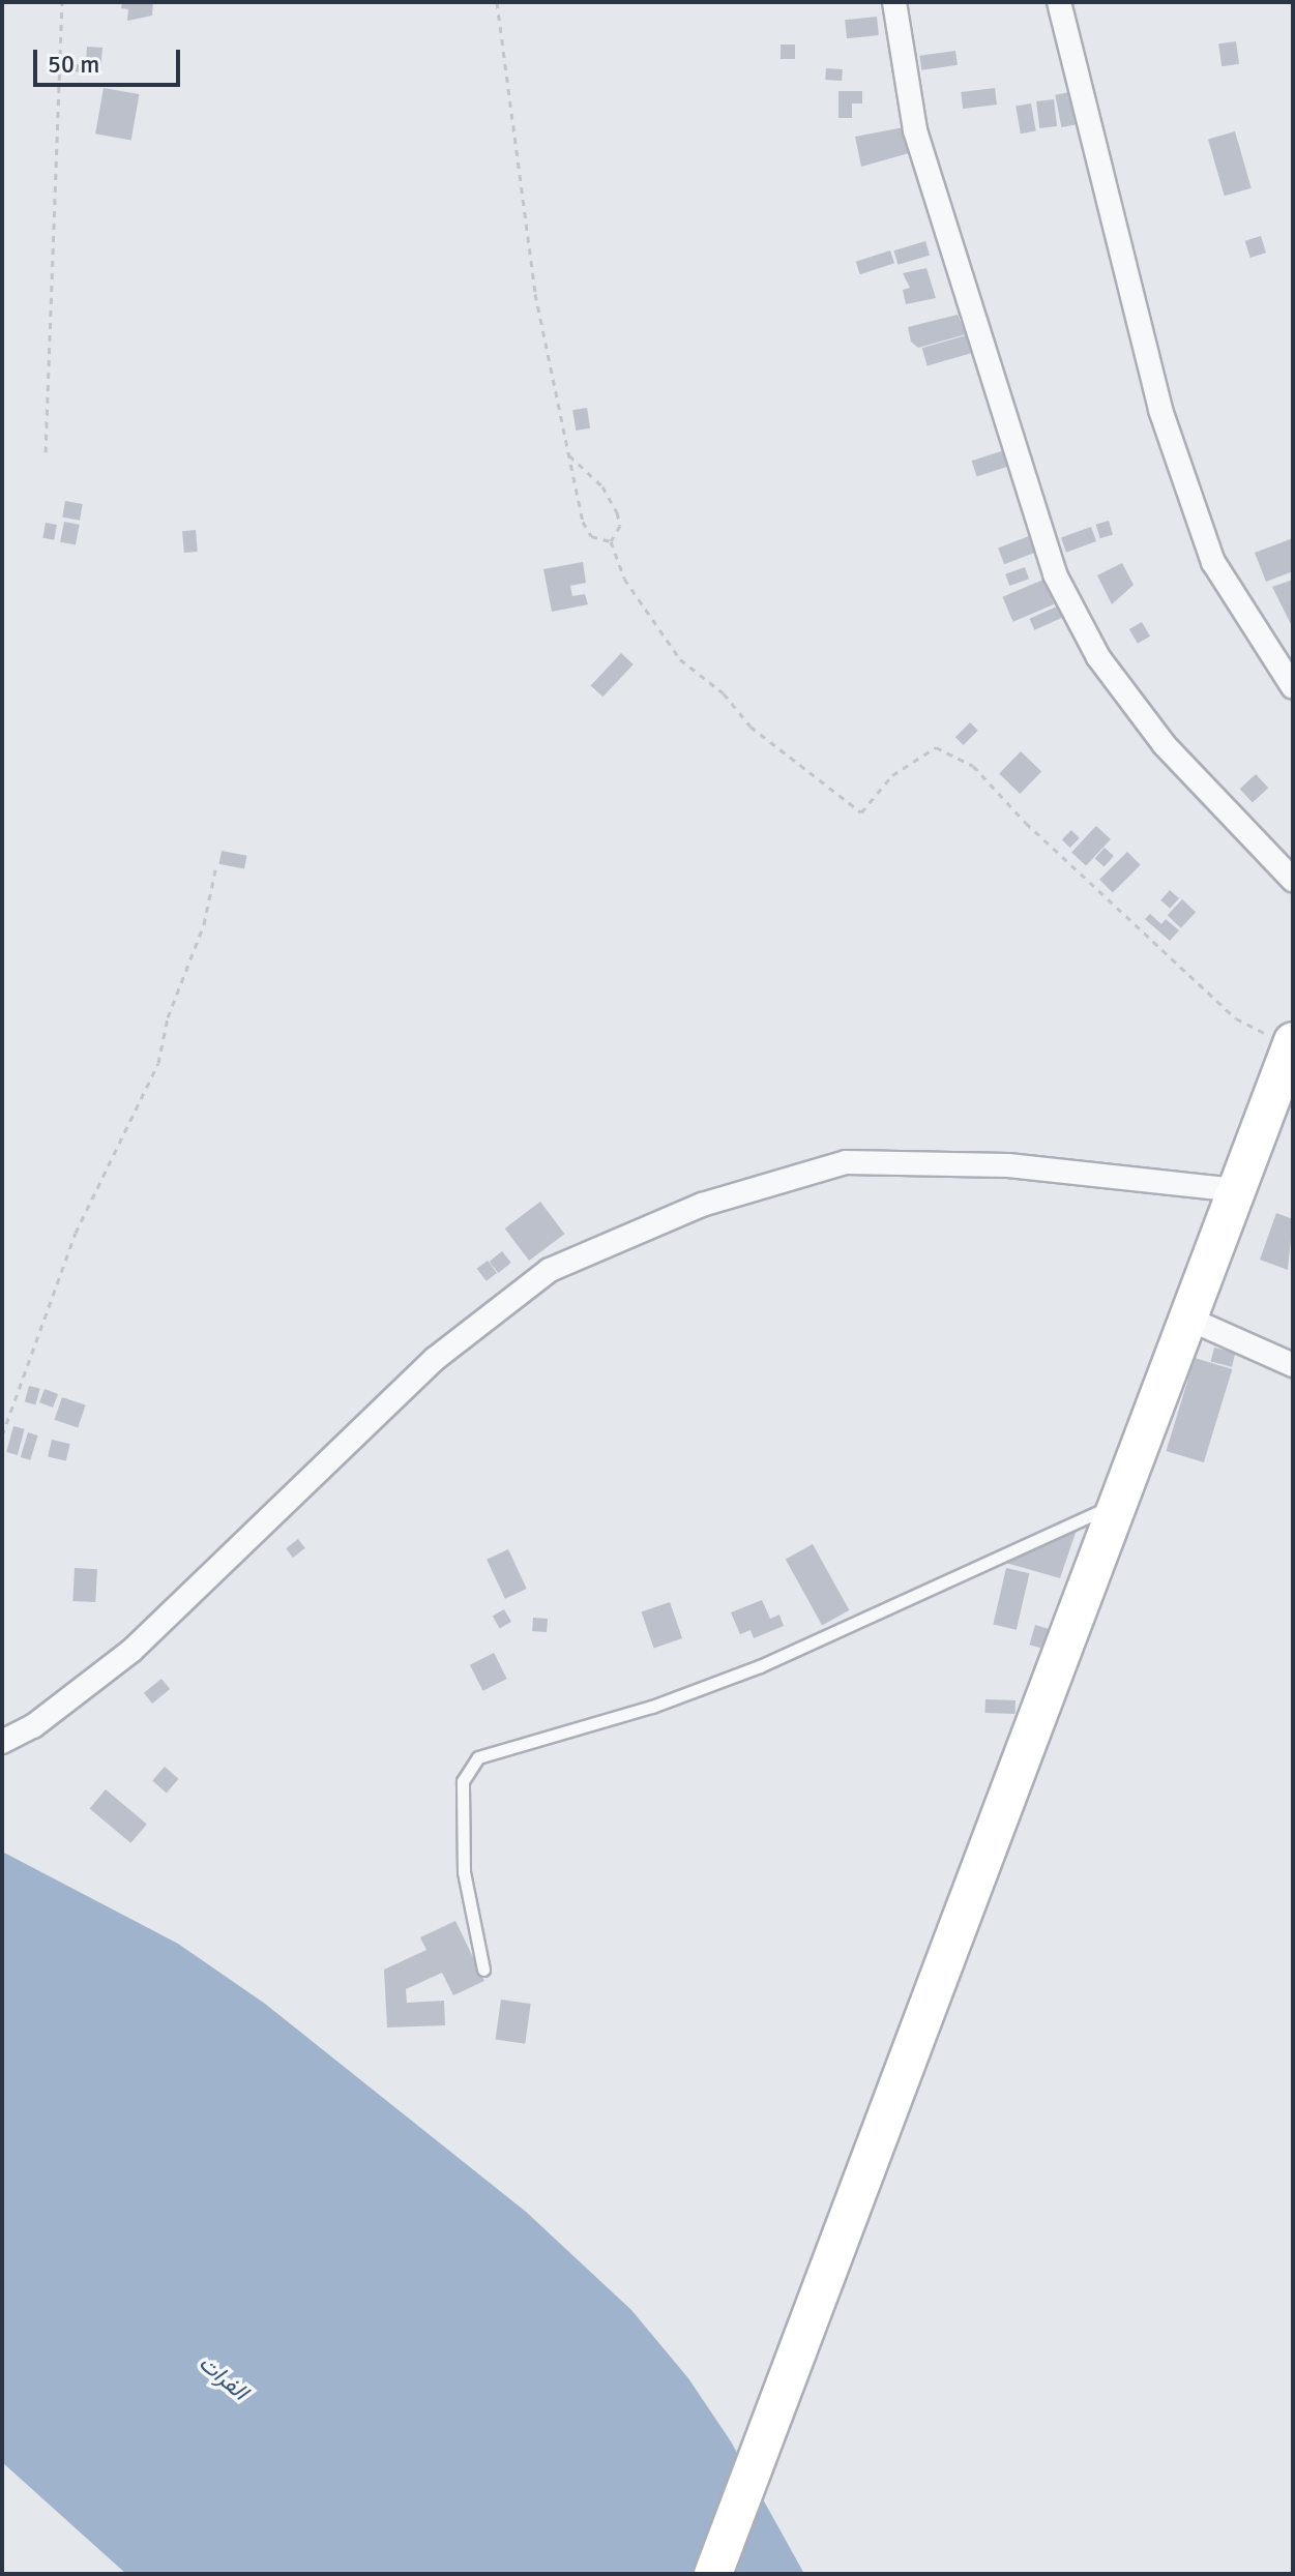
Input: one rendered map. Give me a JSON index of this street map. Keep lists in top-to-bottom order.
{
  "water": ["الفرات"],
  "scale_bar": "50 m"
}
